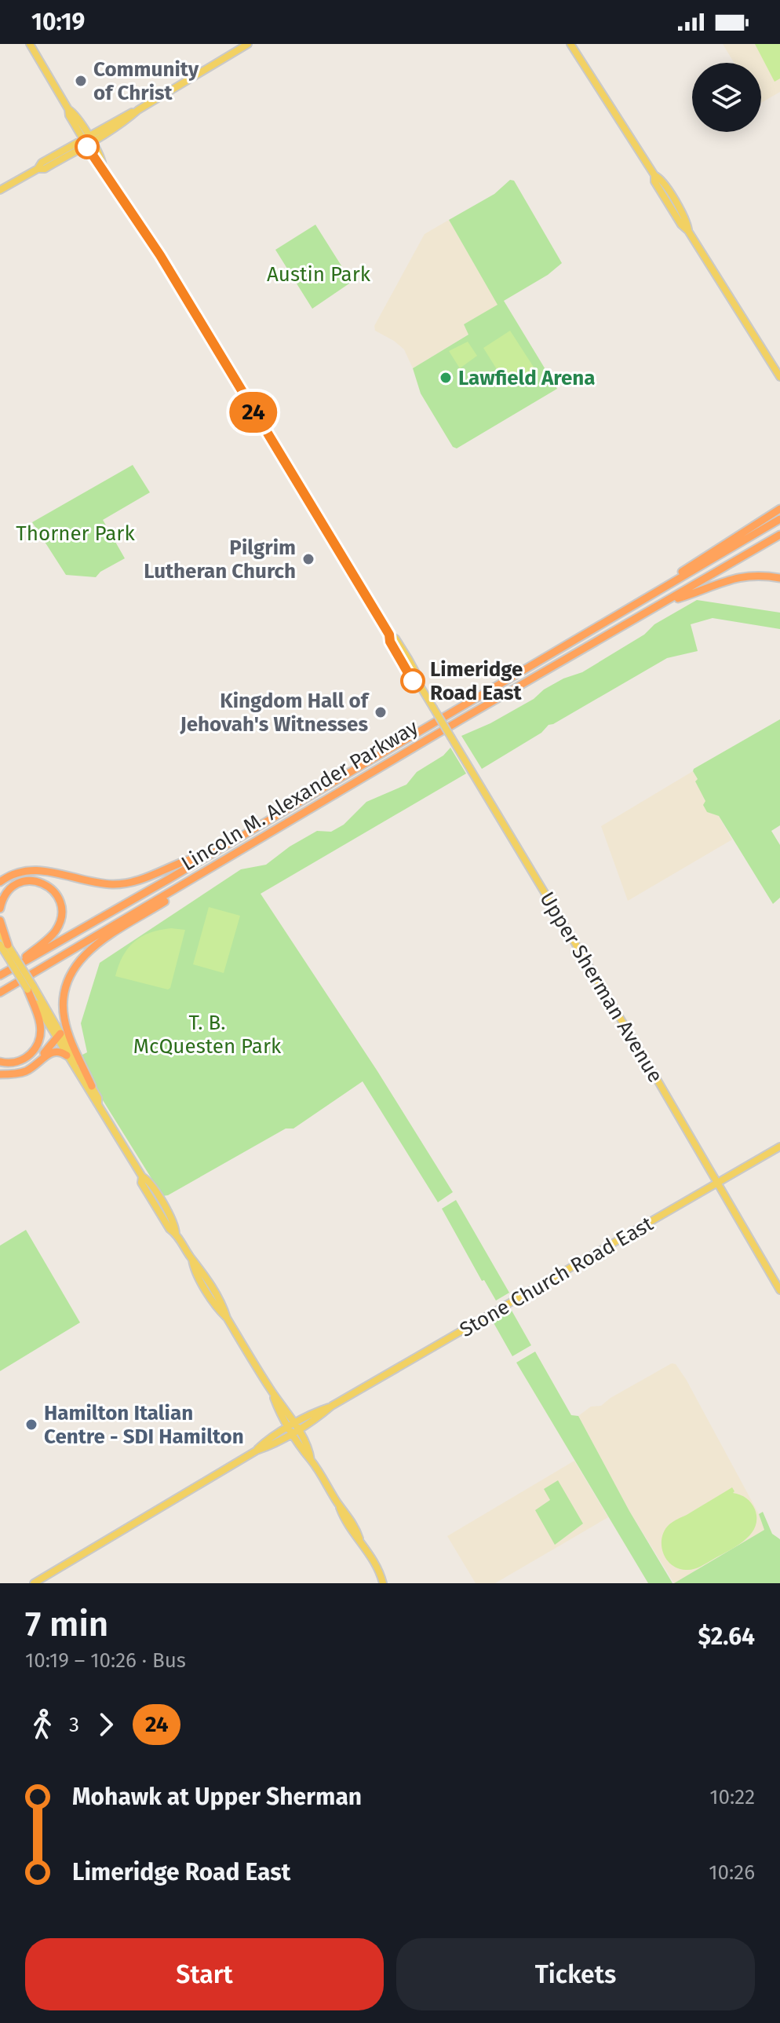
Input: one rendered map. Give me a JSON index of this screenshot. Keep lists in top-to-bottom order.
{
  "streets": {
    "highway": ["Lincoln M. Alexander Parkway"],
    "main road": ["Upper Sherman Avenue", "Stone Church Road East"]
  },
  "crossings": [
    ["Upper Sherman Avenue", "Stone Church Road East"]
  ],
  "parks": ["Austin Park", "Thorner Park", "T. B. McQuesten Park"],
  "places": [
    "Community of Christ",
    "Lawfield Arena",
    "Pilgrim Lutheran Church",
    "Limeridge Road East",
    "Kingdom Hall of Jehovah's Witnesses",
    "Hamilton Italian Centre - SDI Hamilton"
  ],
  "lines": ["bus line 24"],
  "page": {
    "status": "10:19",
    "on_map": "24",
    "heading": ["7 min", "10:19 – 10:26 · Bus", "$2.64"],
    "legs": ["3", "24"],
    "list": [
      {
        "name": "Mohawk at Upper Sherman",
        "value": "10:22"
      },
      {
        "name": "Limeridge Road East",
        "value": "10:26"
      }
    ],
    "buttons": ["Start", "Tickets"]
  }
}
